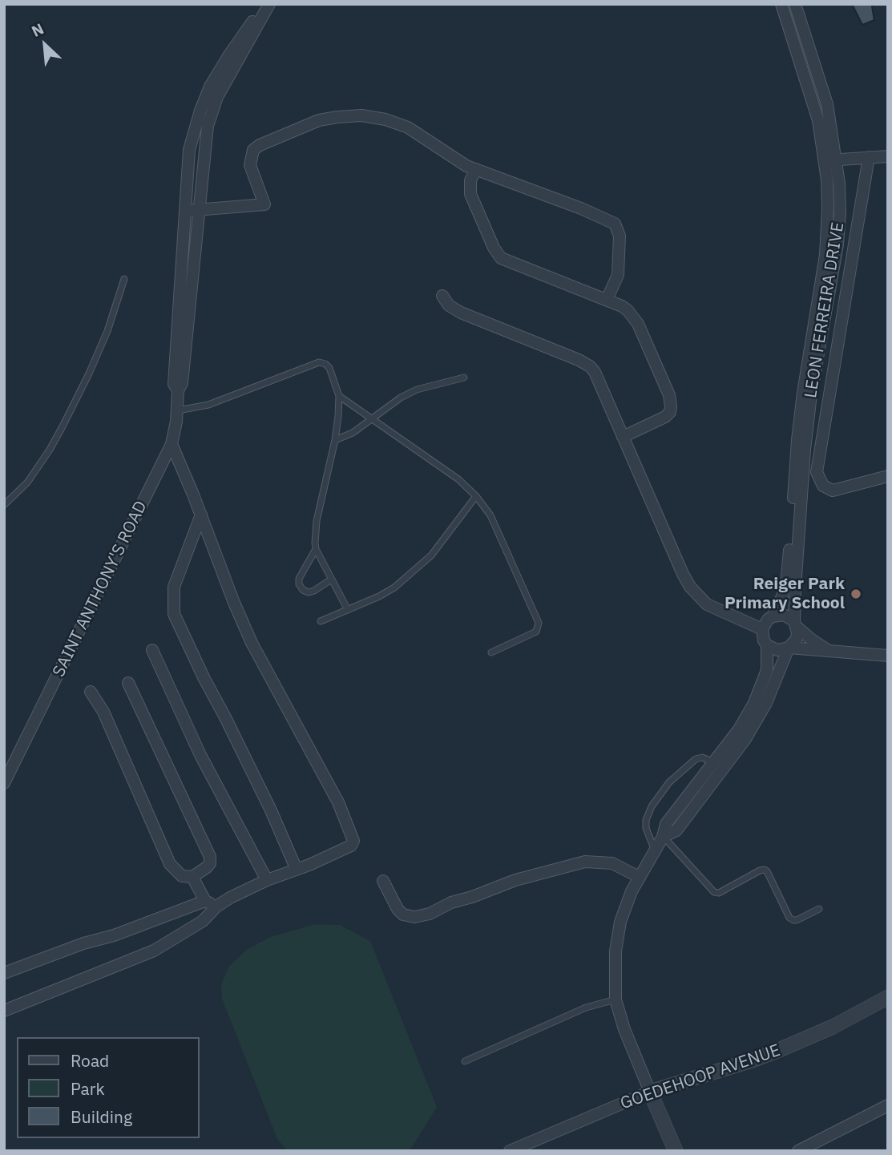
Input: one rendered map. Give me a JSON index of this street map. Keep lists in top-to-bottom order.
{
  "streets": {
    "street": ["LEON FERREIRA DRIVE", "SAINT ANTHONY'S ROAD", "GOEDEHOOP AVENUE"]
  },
  "places": ["Reiger Park Primary School"],
  "legend": ["Road", "Park", "Building"],
  "north": "top left"
}
